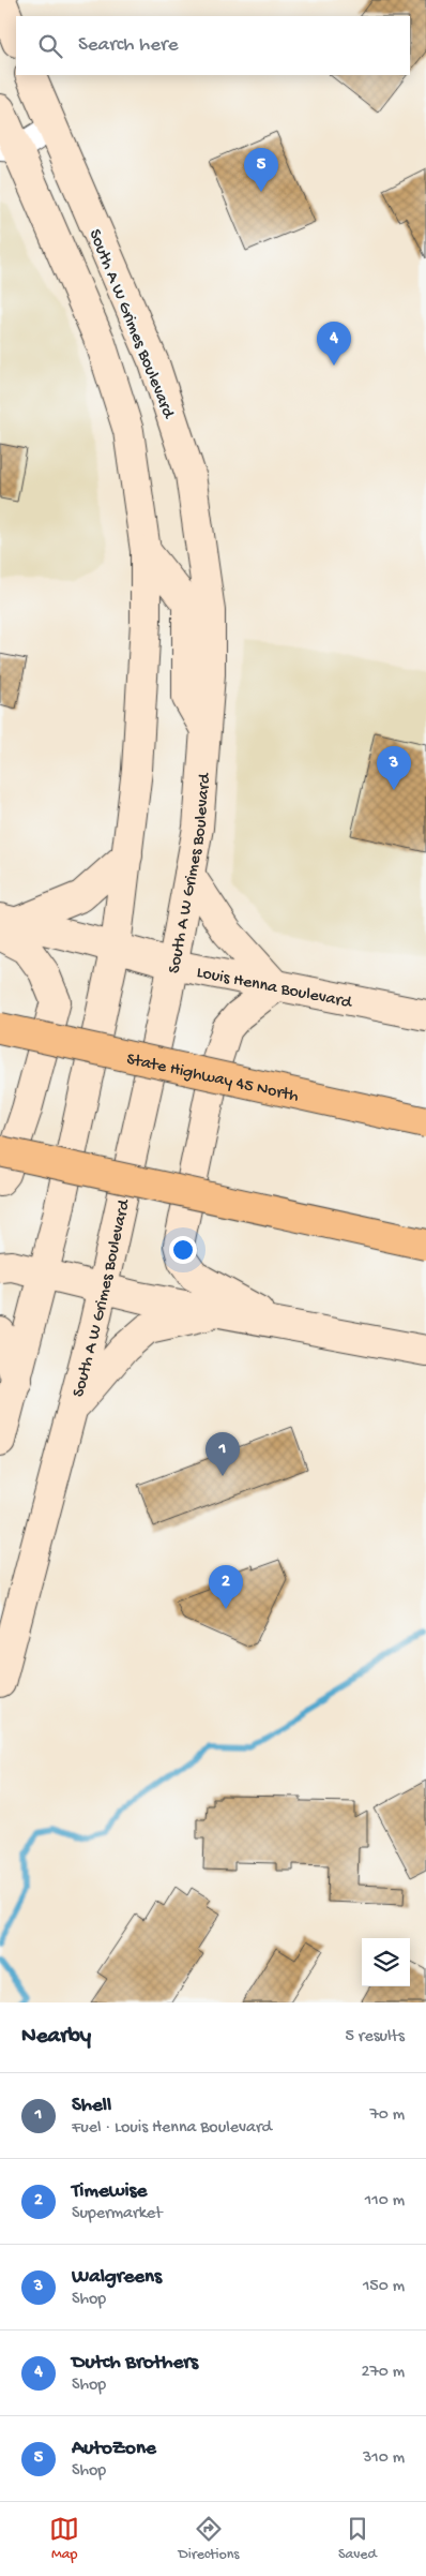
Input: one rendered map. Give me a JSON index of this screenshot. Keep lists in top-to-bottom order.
{
  "streets": {
    "highway": ["State Highway 45 North"],
    "main road": ["South A W Grimes Boulevard", "Louis Henna Boulevard"]
  },
  "crossings": [
    ["South A W Grimes Boulevard", "Louis Henna Boulevard"]
  ],
  "page": {
    "search": "Search here",
    "pins": [
      "5",
      "4",
      "3",
      "1",
      "2"
    ],
    "heading": ["Nearby", "5 results"],
    "list": [
      {
        "mark": "1",
        "name": "Shell",
        "note": "Fuel · Louis Henna Boulevard",
        "value": "70 m"
      },
      {
        "mark": "2",
        "name": "Timewise",
        "note": "Supermarket",
        "value": "110 m"
      },
      {
        "mark": "3",
        "name": "Walgreens",
        "note": "Shop",
        "value": "150 m"
      },
      {
        "mark": "4",
        "name": "Dutch Brothers",
        "note": "Shop",
        "value": "270 m"
      },
      {
        "mark": "5",
        "name": "AutoZone",
        "note": "Shop",
        "value": "310 m"
      }
    ],
    "nav": ["Map", "Directions", "Saved"]
  }
}
